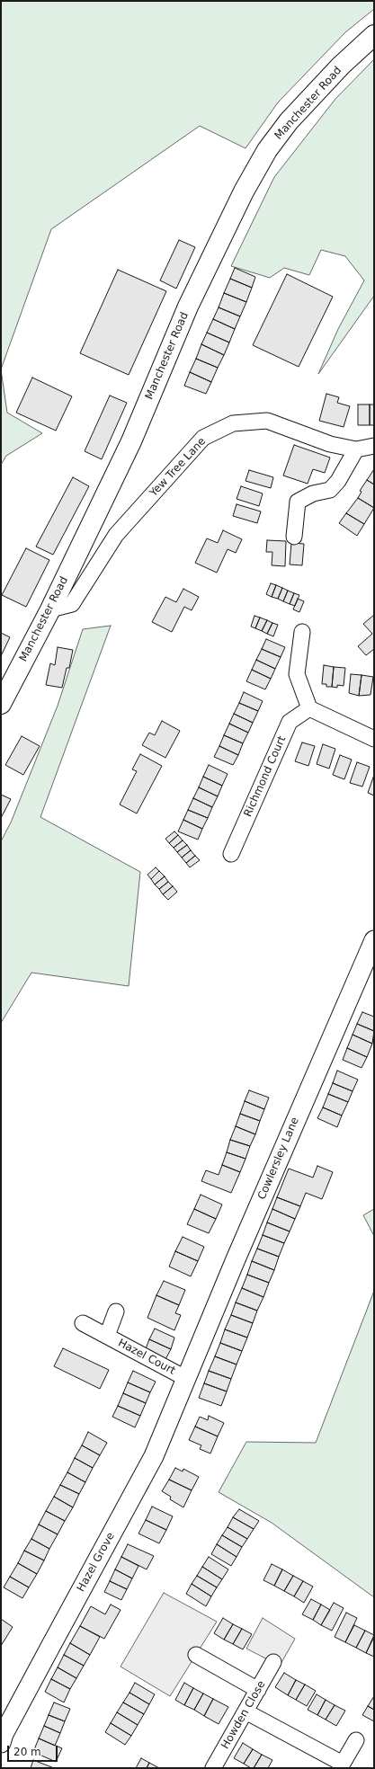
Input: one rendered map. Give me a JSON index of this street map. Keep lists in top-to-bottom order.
{
  "streets": {
    "main road": ["Manchester Road"],
    "street": [
      "Yew Tree Lane",
      "Richmond Court",
      "Cowlersley Lane",
      "Hazel Court",
      "Hazel Grove",
      "Howden Close"
    ]
  },
  "crossings": [
    ["Manchester Road", "Yew Tree Lane"],
    ["Cowlersley Lane", "Hazel Court"],
    ["Cowlersley Lane", "Hazel Grove"],
    ["Hazel Court", "Hazel Grove"]
  ],
  "scale_bar": "20 m"
}
